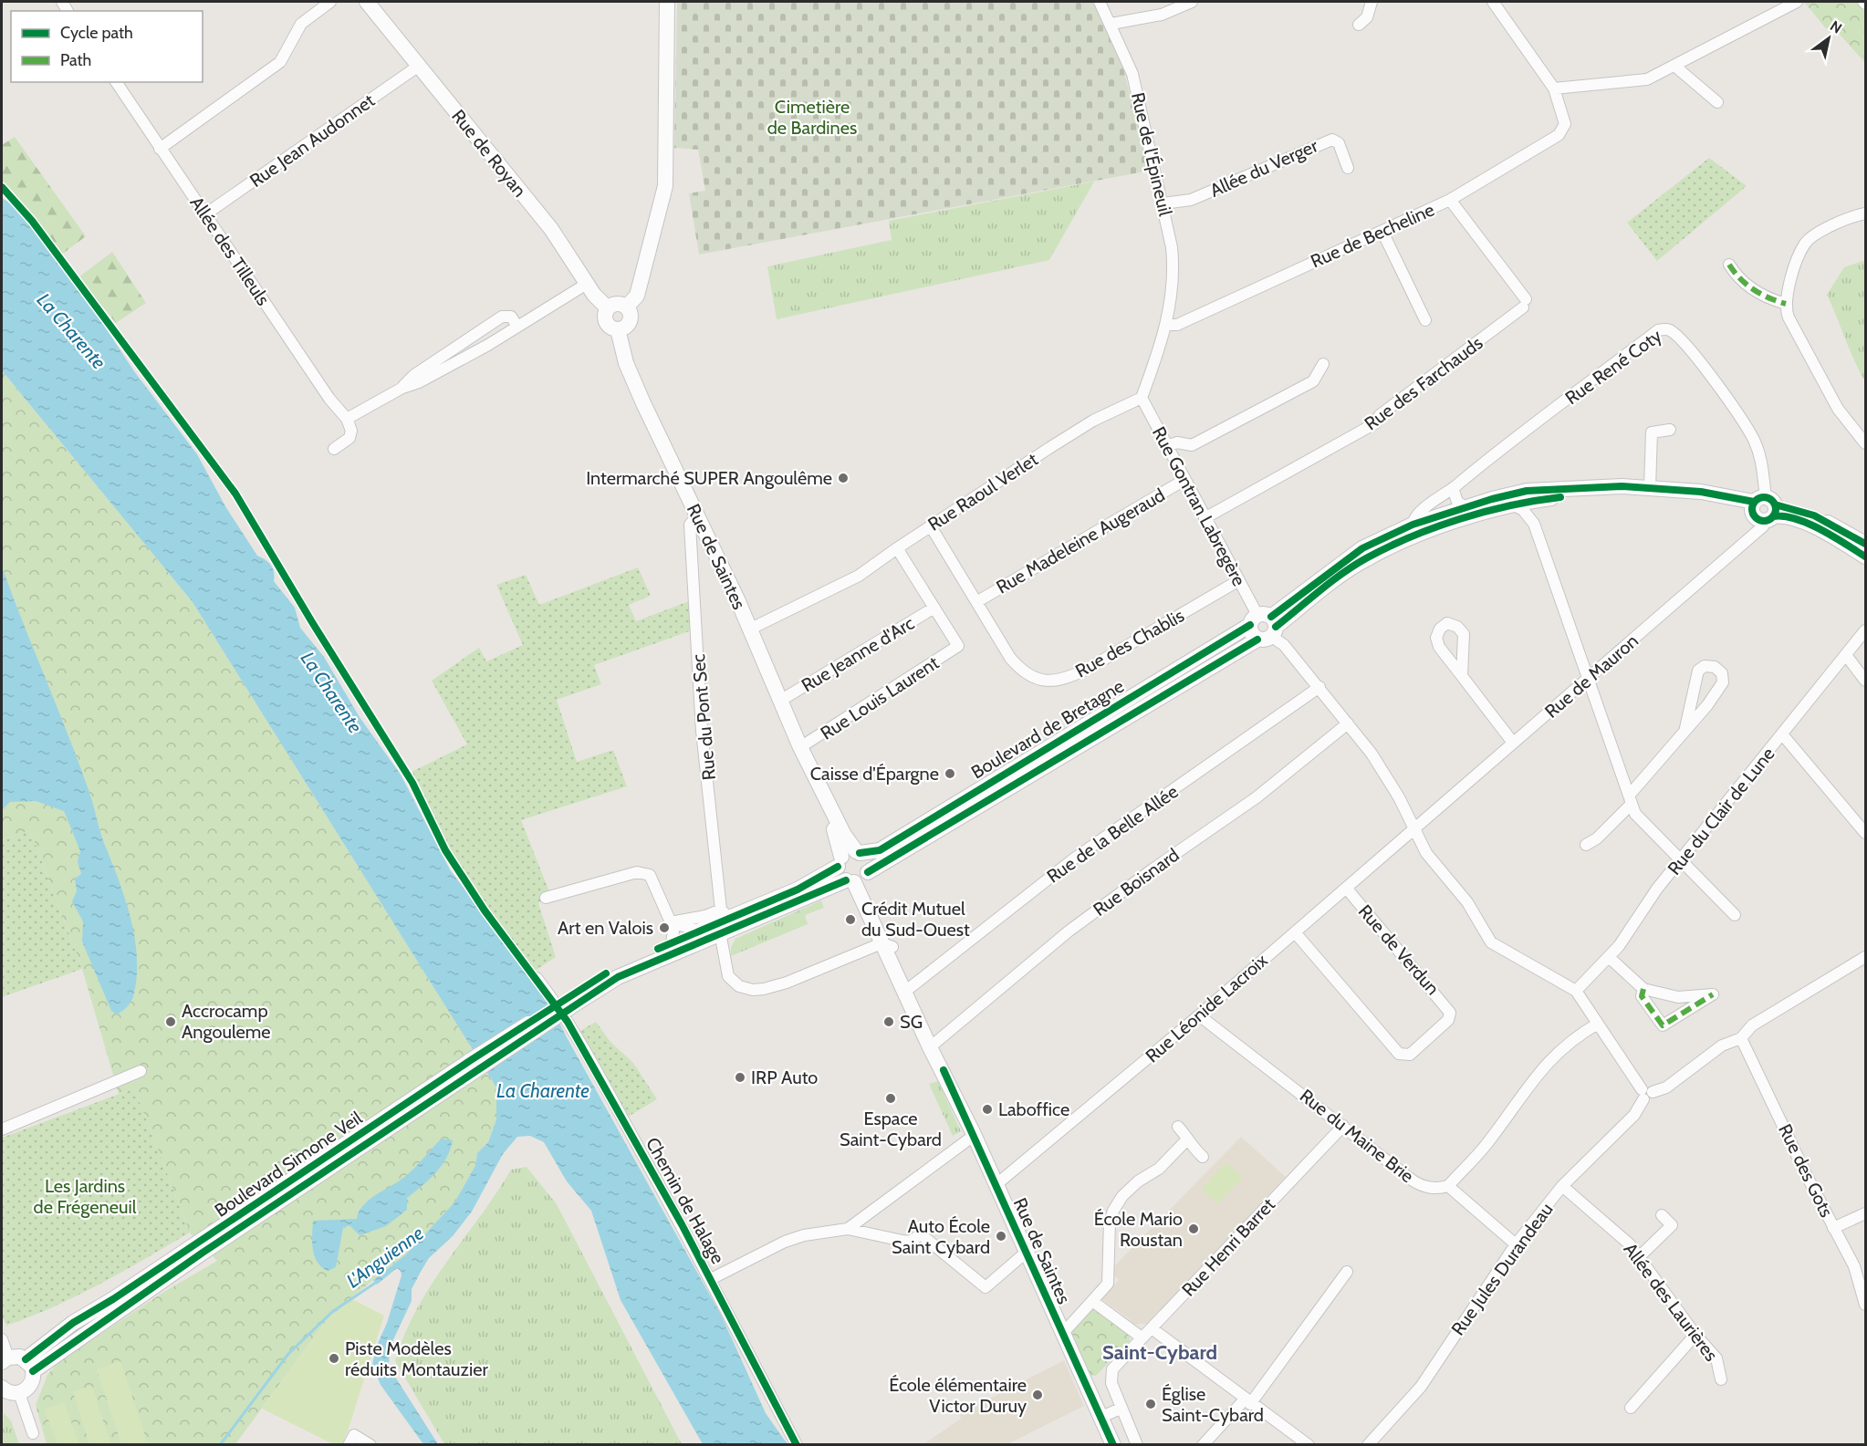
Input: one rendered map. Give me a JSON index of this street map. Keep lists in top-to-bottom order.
{
  "streets": {
    "main road": [
      "Rue de Royan",
      "Rue de Saintes",
      "Boulevard de Bretagne",
      "Boulevard Simone Veil"
    ],
    "street": [
      "Rue Jean Audonnet",
      "Rue de l'Épineuil",
      "Allée du Verger",
      "Rue de Becheline",
      "Allée des Tilleuls",
      "Rue René Coty",
      "Rue des Farchauds",
      "Rue Raoul Verlet",
      "Rue Gontran Labregère",
      "Rue Madeleine Augeraud",
      "Rue des Chablis",
      "Rue Jeanne d'Arc",
      "Rue de Mauron",
      "Rue Louis Laurent",
      "Rue du Pont Sec",
      "Rue du Clair de Lune",
      "Rue de la Belle Allée",
      "Rue Boisnard",
      "Rue de Verdun",
      "Rue Léonide Lacroix",
      "Rue du Maine Brie",
      "Rue des Gots",
      "Chemin de Halage",
      "Rue Henri Barret",
      "Rue Jules Durandeau",
      "Allée des Laurières"
    ]
  },
  "crossings": [
    ["Rue Jean Audonnet", "Rue de Royan"],
    ["Rue Jean Audonnet", "Allée des Tilleuls"],
    ["Rue de Royan", "Rue de Saintes"],
    ["Rue de l'Épineuil", "Allée du Verger"],
    ["Rue de l'Épineuil", "Rue de Becheline"],
    ["Rue de Becheline", "Rue des Farchauds"],
    ["Rue René Coty", "Rue de Mauron"],
    ["Rue René Coty", "Boulevard de Bretagne"],
    ["Rue des Farchauds", "Rue Gontran Labregère"],
    ["Rue Raoul Verlet", "Rue Gontran Labregère"],
    ["Rue Raoul Verlet", "Rue de Saintes"],
    ["Rue Raoul Verlet", "Rue des Chablis"],
    ["Rue Gontran Labregère", "Rue Madeleine Augeraud"],
    ["Rue Gontran Labregère", "Rue des Chablis"],
    ["Rue Gontran Labregère", "Rue de Mauron"],
    ["Rue Gontran Labregère", "Boulevard de Bretagne"],
    ["Rue Gontran Labregère", "Rue du Clair de Lune"],
    ["Rue Gontran Labregère", "Rue de la Belle Allée"],
    ["Rue Gontran Labregère", "Rue Boisnard"],
    ["Rue Gontran Labregère", "Rue Léonide Lacroix"],
    ["Rue Gontran Labregère", "Rue Jules Durandeau"],
    ["Rue Madeleine Augeraud", "Rue des Chablis"],
    ["Rue de Saintes", "Rue Jeanne d'Arc"],
    ["Rue de Saintes", "Rue Louis Laurent"],
    ["Rue de Saintes", "Rue du Pont Sec"],
    ["Rue de Saintes", "Boulevard de Bretagne"],
    ["Rue de Saintes", "Rue de la Belle Allée"],
    ["Rue de Saintes", "Rue Boisnard"],
    ["Rue de Saintes", "Rue Léonide Lacroix"],
    ["Rue de Saintes", "Boulevard Simone Veil"],
    ["Rue Jeanne d'Arc", "Rue Louis Laurent"],
    ["Rue de Mauron", "Boulevard de Bretagne"],
    ["Rue de Mauron", "Rue Léonide Lacroix"],
    ["Rue du Pont Sec", "Boulevard Simone Veil"],
    ["Boulevard de Bretagne", "Boulevard Simone Veil"],
    ["Rue de Verdun", "Rue Léonide Lacroix"],
    ["Rue Léonide Lacroix", "Rue du Maine Brie"],
    ["Rue du Maine Brie", "Rue Henri Barret"],
    ["Rue des Gots", "Rue Jules Durandeau"],
    ["Rue Jules Durandeau", "Allée des Laurières"]
  ],
  "districts": ["Saint-Cybard"],
  "water": ["La Charente", "L'Anguienne"],
  "parks": ["Cimetière de Bardines", "Les Jardins de Frégeneuil"],
  "places": [
    "Intermarché SUPER Angoulême",
    "Caisse d'Épargne",
    "Crédit Mutuel du Sud-Ouest",
    "Art en Valois",
    "Accrocamp Angouleme",
    "SG",
    "IRP Auto",
    "Espace Saint-Cybard",
    "Laboffice",
    "École Mario Roustan",
    "Auto École Saint Cybard",
    "Piste Modèles réduits Montauzier",
    "École élémentaire Victor Duruy",
    "Église Saint-Cybard"
  ],
  "legend": ["Cycle path", "Path"],
  "north": "top right"
}
